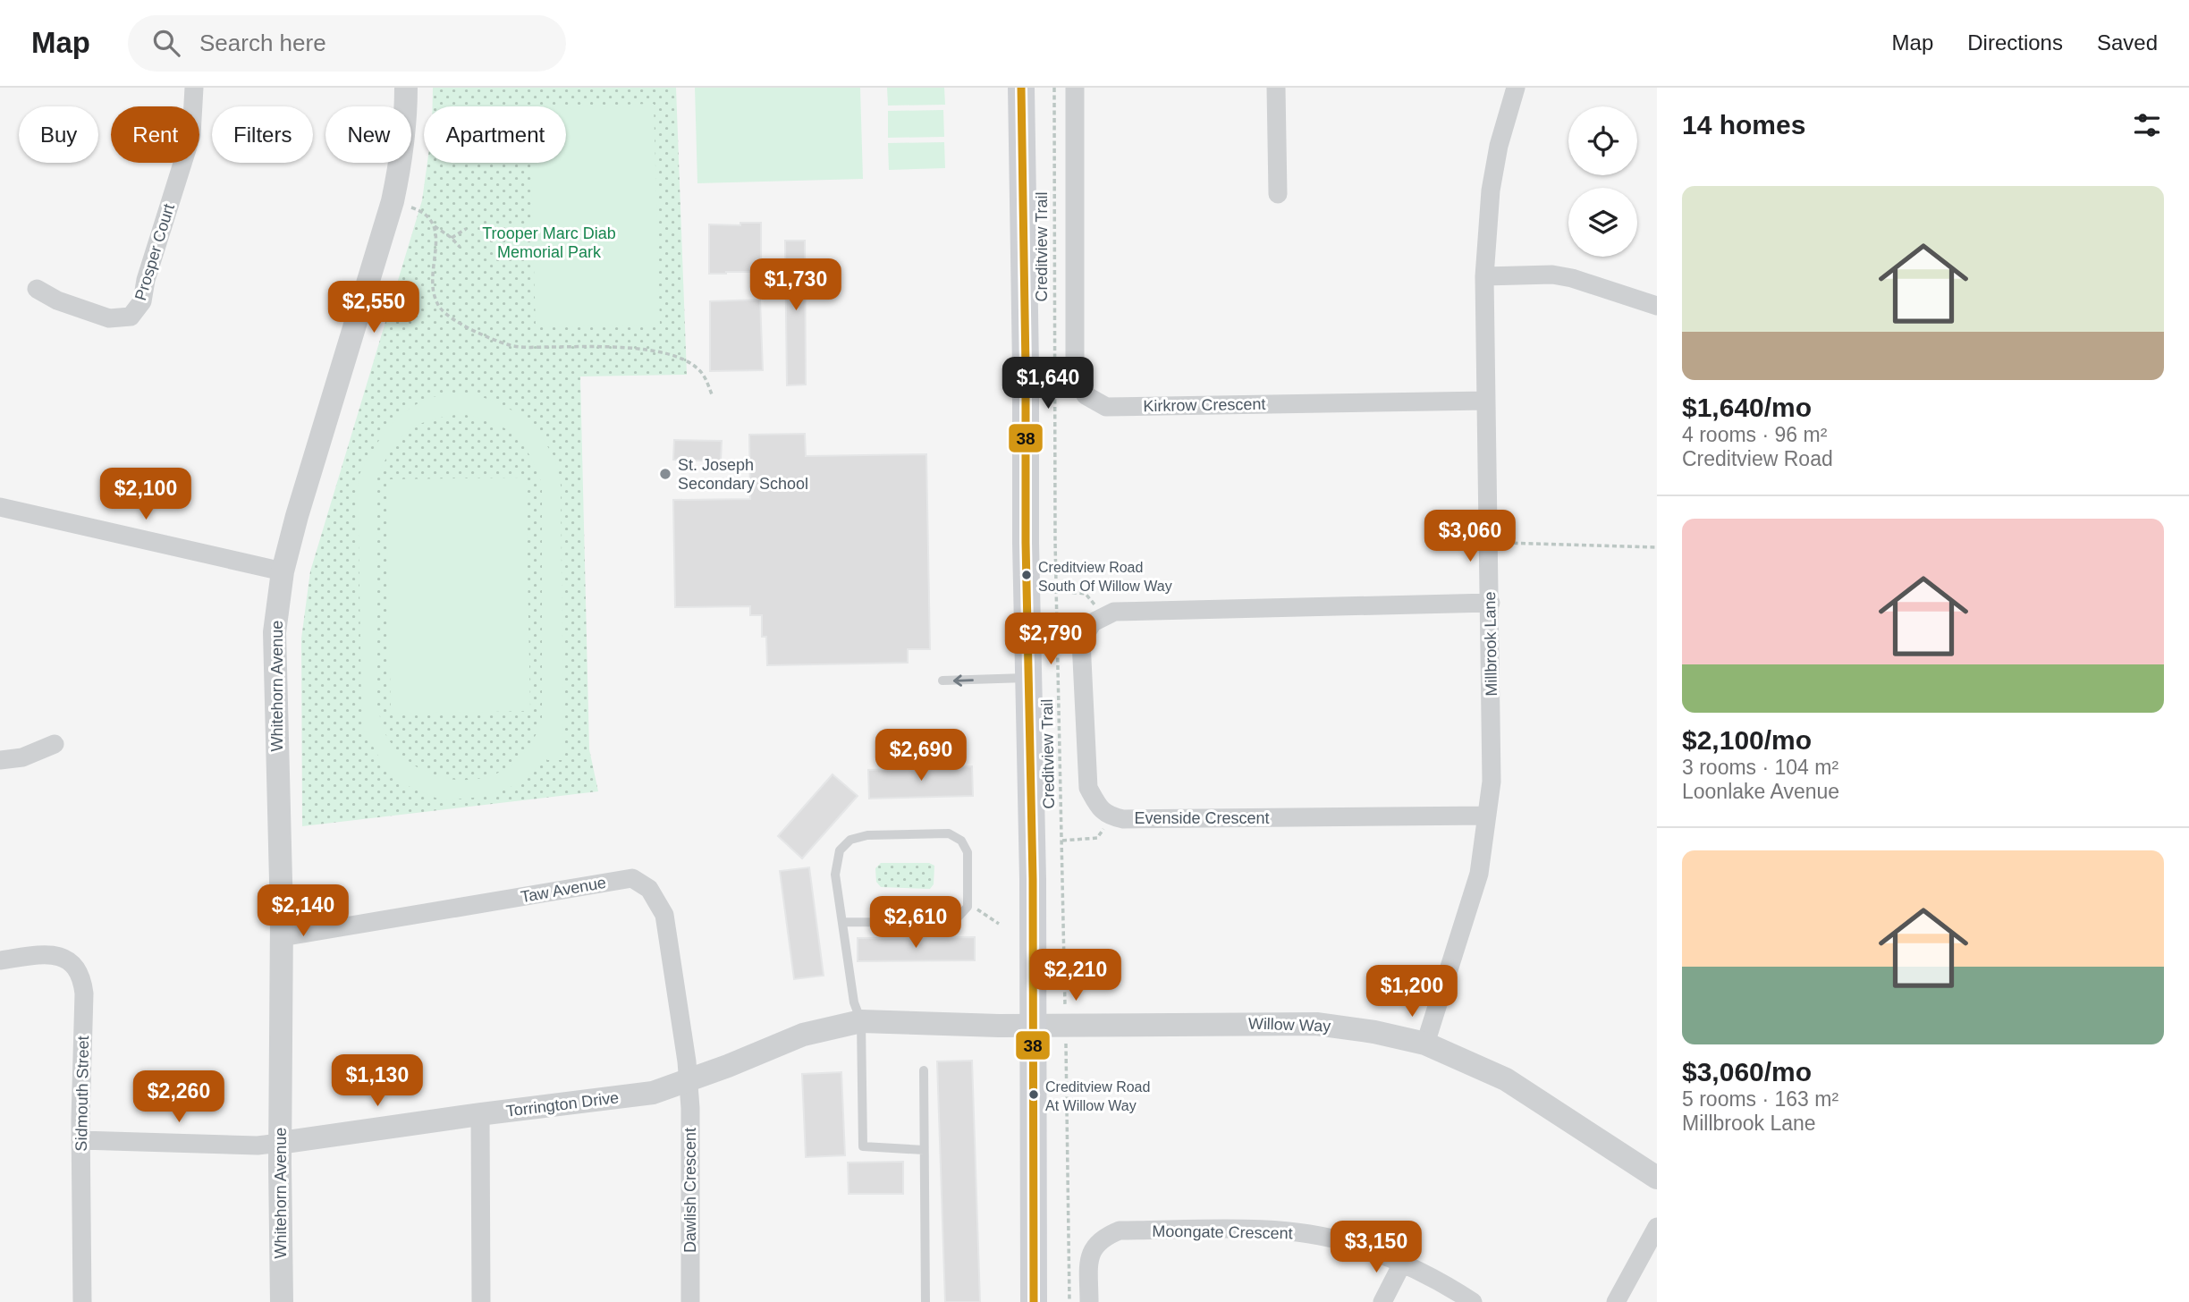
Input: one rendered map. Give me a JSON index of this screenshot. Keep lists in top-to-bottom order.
{
  "streets": {
    "street": [
      "Prosper Court",
      "Kirkrow Crescent",
      "Millbrook Lane",
      "Whitehorn Avenue",
      "Evenside Crescent",
      "Taw Avenue",
      "Willow Way",
      "Sidmouth Street",
      "Torrington Drive",
      "Dawlish Crescent",
      "Moongate Crescent"
    ],
    "path": ["Creditview Trail"]
  },
  "crossings": [
    ["Kirkrow Crescent", "Millbrook Lane"],
    ["Millbrook Lane", "Evenside Crescent"],
    ["Millbrook Lane", "Willow Way"],
    ["Whitehorn Avenue", "Taw Avenue"],
    ["Whitehorn Avenue", "Torrington Drive"],
    ["Taw Avenue", "Torrington Drive"],
    ["Taw Avenue", "Dawlish Crescent"],
    ["Willow Way", "Torrington Drive"],
    ["Sidmouth Street", "Torrington Drive"],
    ["Torrington Drive", "Dawlish Crescent"]
  ],
  "parks": ["Trooper Marc Diab Memorial Park"],
  "places": ["St. Joseph Secondary School", "Creditview Road South Of Willow Way", "Creditview Road At Willow Way"],
  "lines": ["transit line 38"],
  "page": {
    "header": "Map",
    "search": "Search here",
    "nav": ["Map", "Directions", "Saved"],
    "heading": "14 homes",
    "chip": [
      "Buy",
      "Rent",
      "Filters",
      "New",
      "Apartment"
    ],
    "list": [
      {
        "name": "$1,640/mo",
        "note": "4 rooms · 96 m² · Creditview Road"
      },
      {
        "name": "$2,100/mo",
        "note": "3 rooms · 104 m² · Loonlake Avenue"
      },
      {
        "name": "$3,060/mo",
        "note": "5 rooms · 163 m² · Millbrook Lane"
      }
    ],
    "price": [
      "$1,730",
      "$2,550",
      "$1,640",
      "$2,100",
      "$3,060",
      "$2,790",
      "$2,690",
      "$2,140",
      "$2,610",
      "$2,210",
      "$1,200",
      "$1,130",
      "$2,260",
      "$3,150"
    ]
  }
}
